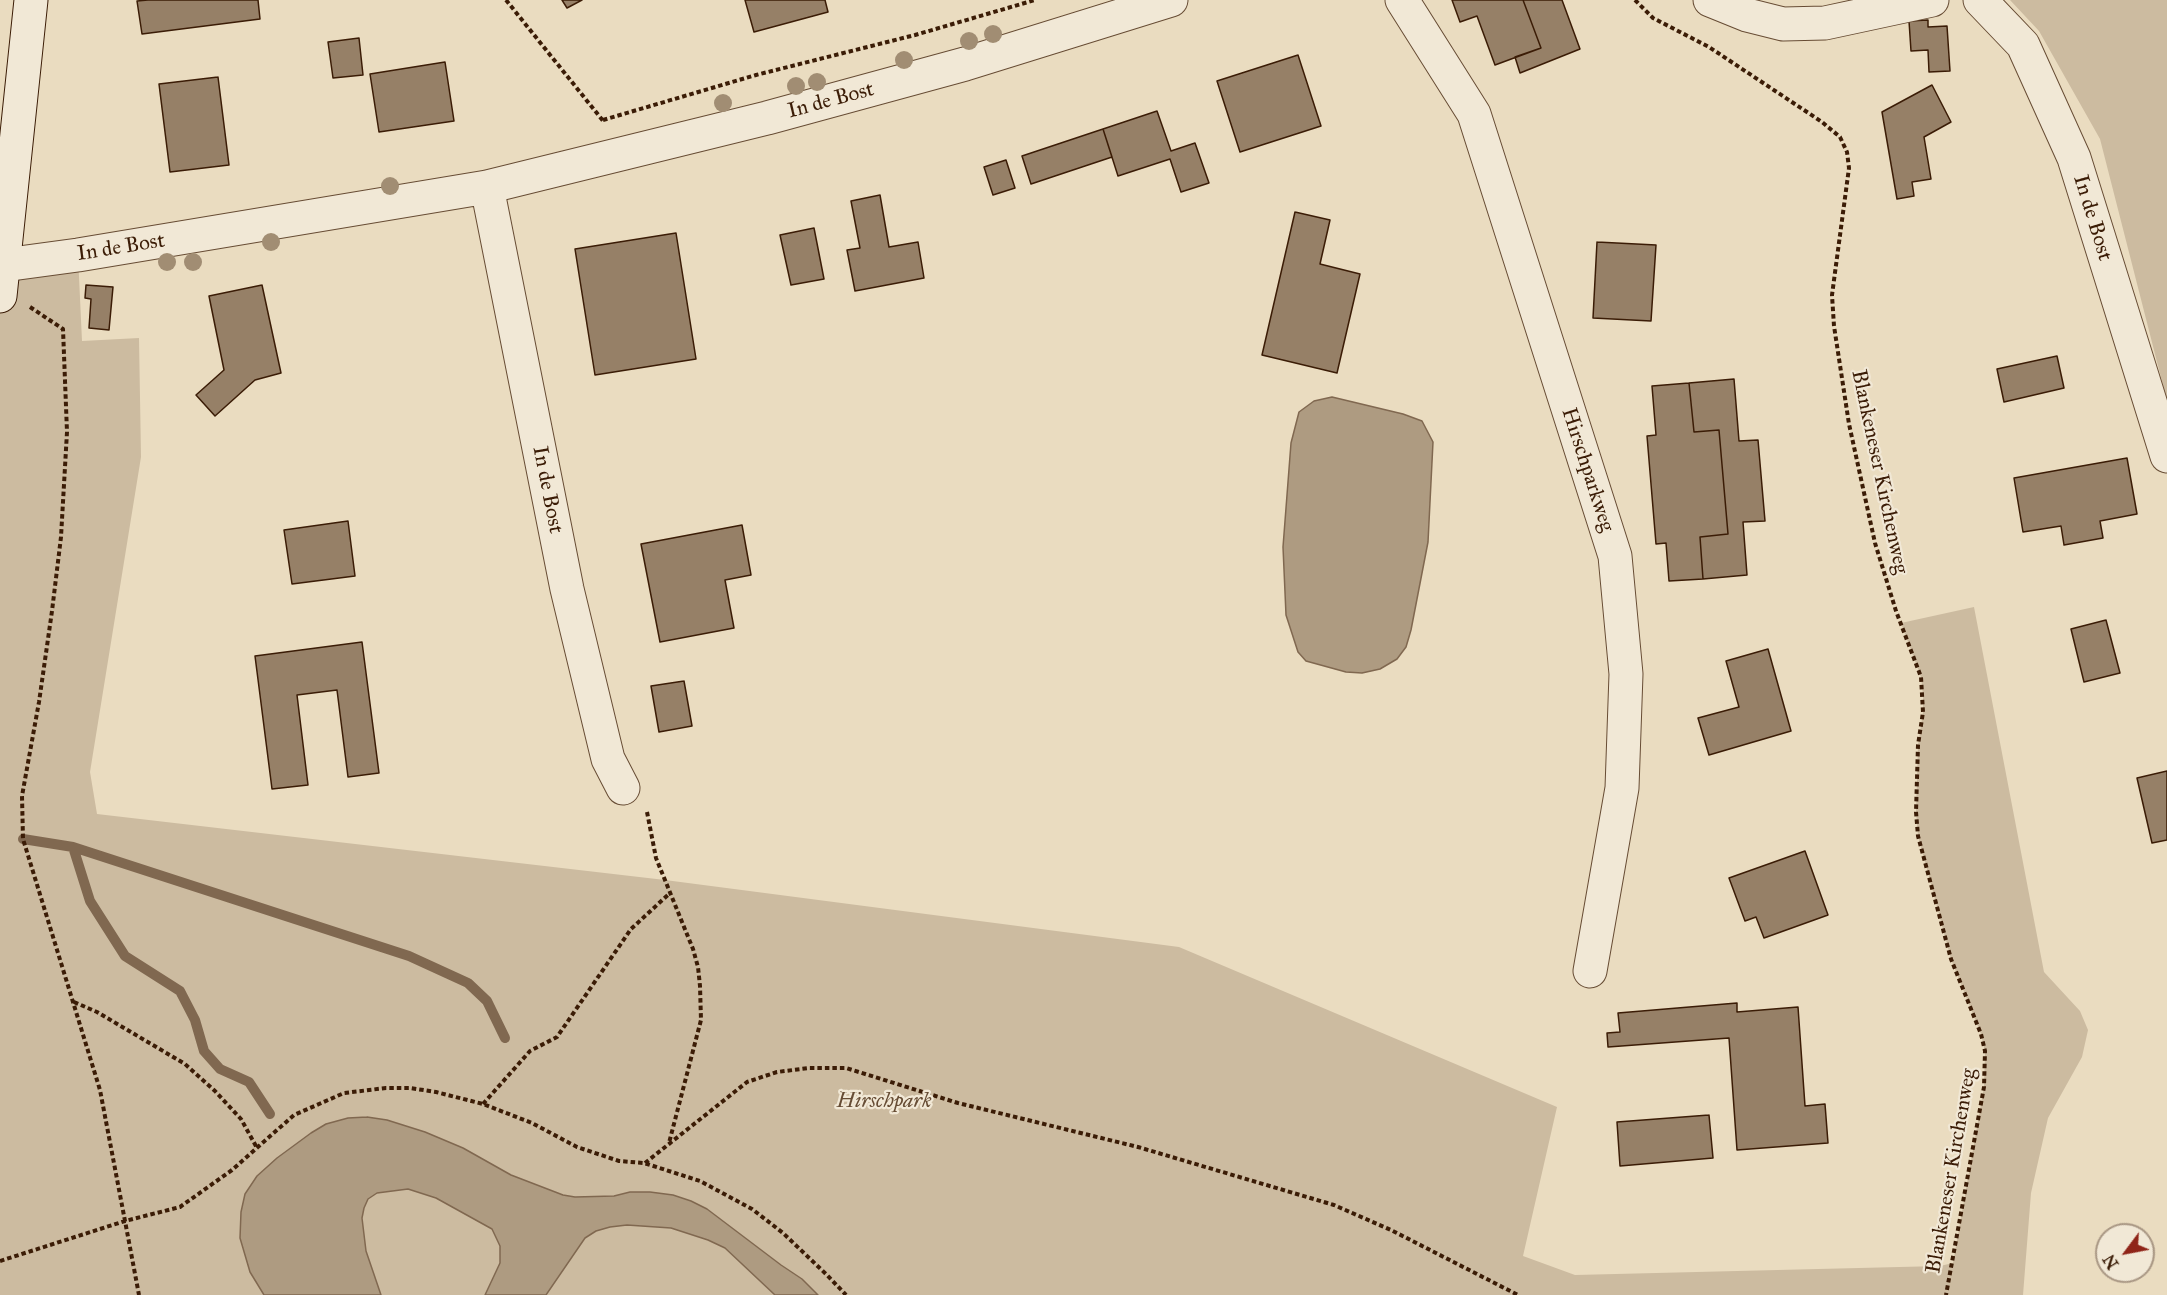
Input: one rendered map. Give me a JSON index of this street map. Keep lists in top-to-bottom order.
{
  "streets": {
    "street": ["In de Bost", "Hirschparkweg"],
    "path": ["Blankeneser Kirchenweg"]
  },
  "parks": ["Hirschpark"],
  "north": "bottom left"
}
